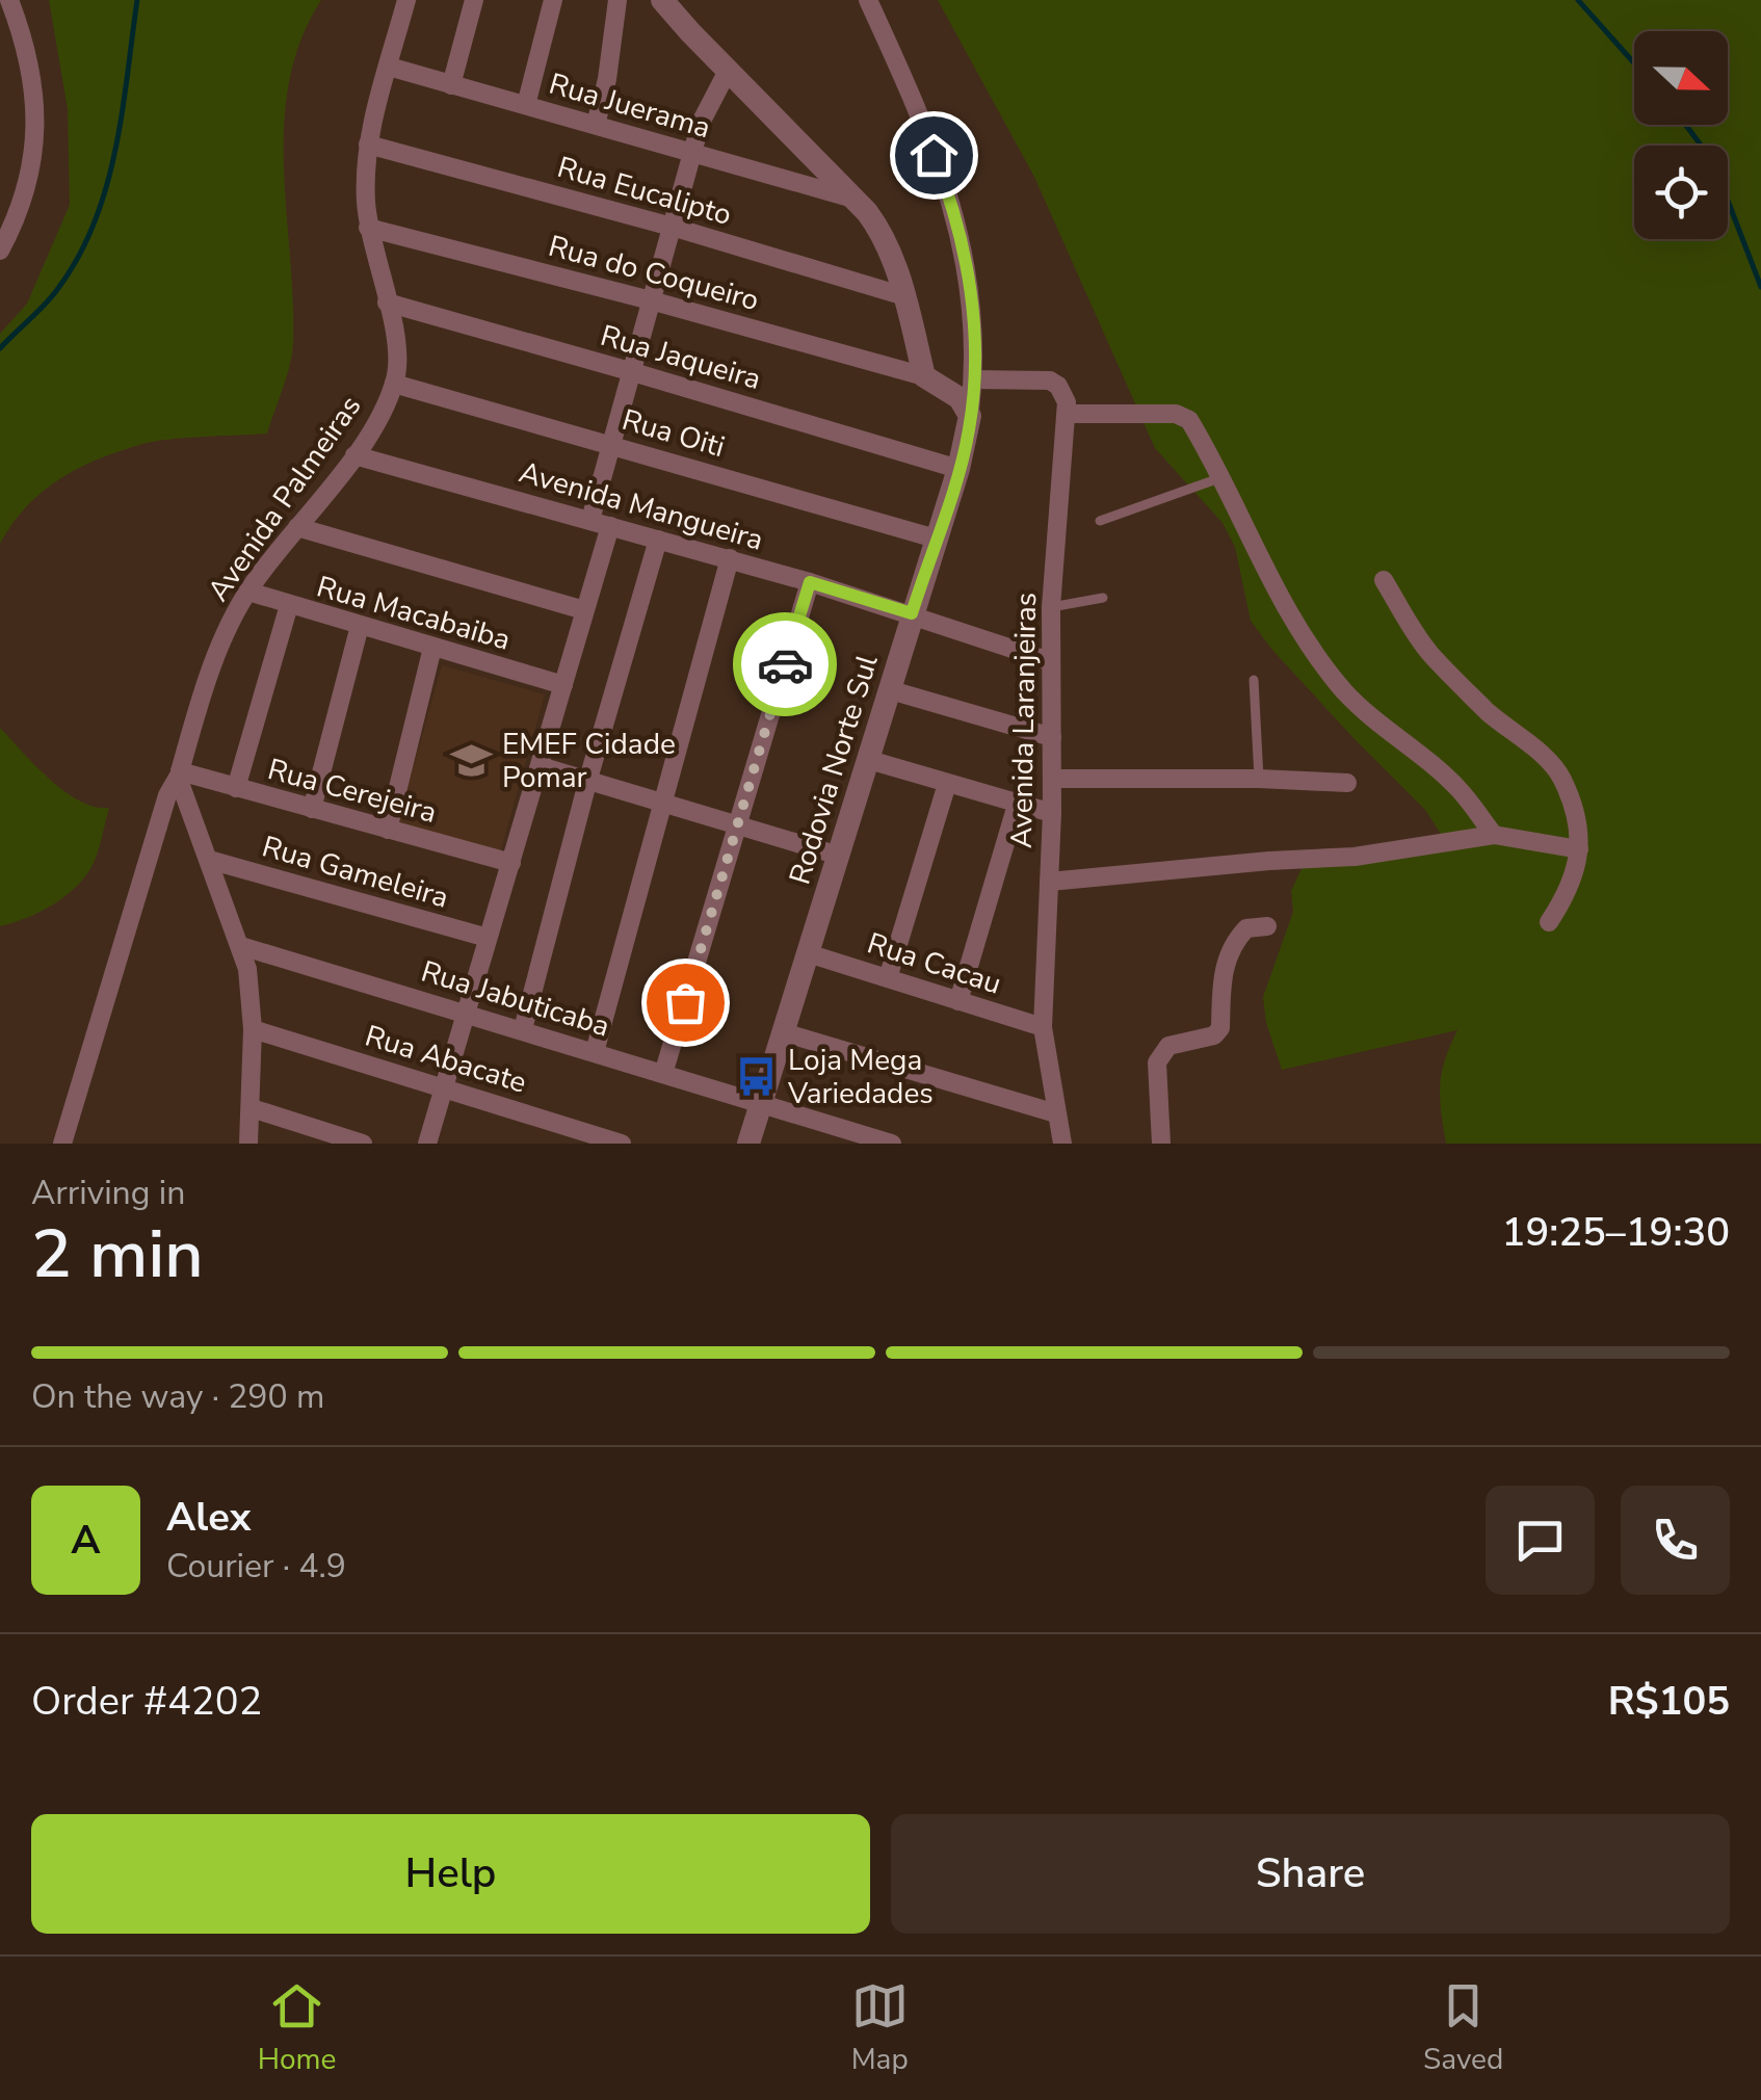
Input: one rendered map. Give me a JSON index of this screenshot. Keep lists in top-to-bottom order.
{
  "streets": {
    "street": [
      "Rua Juerama",
      "Rua Eucalipto",
      "Rua do Coqueiro",
      "Rua Jaqueira",
      "Rua Oiti",
      "Avenida Palmeiras",
      "Avenida Mangueira",
      "Rua Macabaiba",
      "Avenida Laranjeiras",
      "Rodovia Norte Sul",
      "Rua Cerejeira",
      "Rua Gameleira",
      "Rua Cacau",
      "Rua Jabuticaba",
      "Rua Abacate"
    ]
  },
  "crossings": [
    ["Rua Juerama", "Avenida Palmeiras"],
    ["Rua Eucalipto", "Avenida Palmeiras"],
    ["Rua do Coqueiro", "Avenida Palmeiras"],
    ["Rua Jaqueira", "Avenida Palmeiras"],
    ["Rua Jaqueira", "Rodovia Norte Sul"],
    ["Rua Oiti", "Avenida Palmeiras"],
    ["Rua Oiti", "Rodovia Norte Sul"],
    ["Avenida Palmeiras", "Avenida Mangueira"],
    ["Avenida Palmeiras", "Rua Macabaiba"],
    ["Avenida Palmeiras", "Rua Cerejeira"],
    ["Avenida Mangueira", "Avenida Laranjeiras"],
    ["Avenida Mangueira", "Rodovia Norte Sul"],
    ["Avenida Laranjeiras", "Rua Cacau"],
    ["Rodovia Norte Sul", "Rua Cacau"],
    ["Rodovia Norte Sul", "Rua Jabuticaba"]
  ],
  "places": {
    "school or university": ["EMEF Cidade Pomar"],
    "bus stop": ["Loja Mega Variedades"]
  },
  "north": "right",
  "page": {
    "heading": ["2 min", "Arriving in", "19:25–19:30"],
    "panel": [
      "Alex",
      "Courier · 4.9",
      "Order #4202",
      "R$105"
    ],
    "bar": "On the way · 290 m",
    "round": "A",
    "buttons": ["Help", "Share"],
    "tabs": ["Home", "Map", "Saved"]
  }
}
